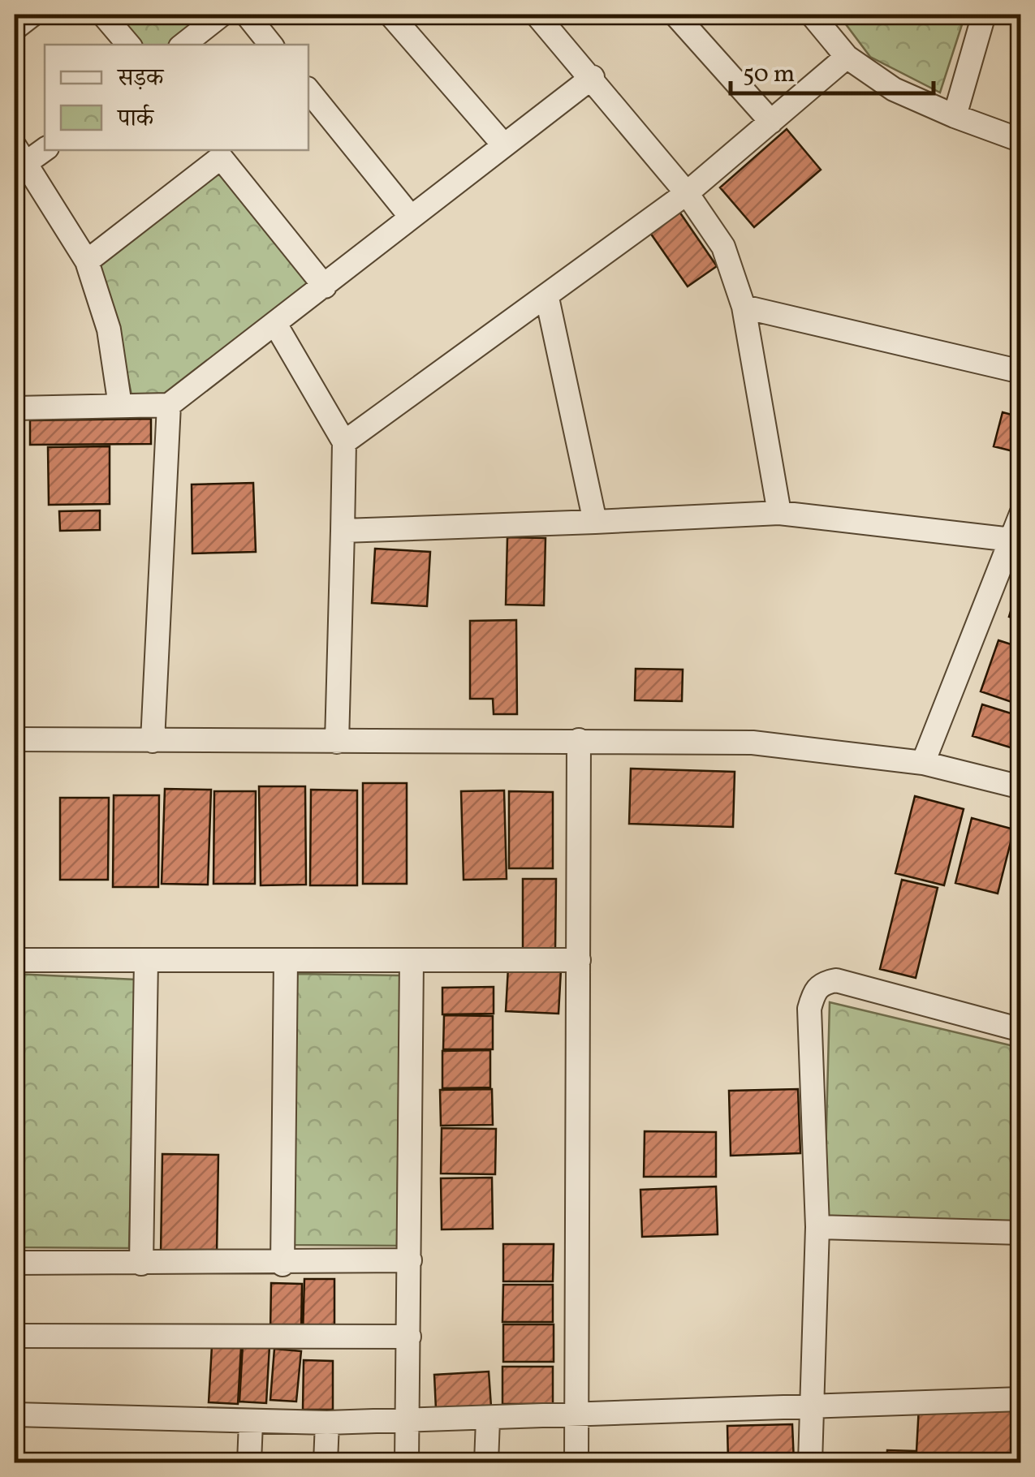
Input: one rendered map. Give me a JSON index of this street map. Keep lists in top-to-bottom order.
{
  "legend": ["सड़क", "पार्क"],
  "scale_bar": "50 m"
}
